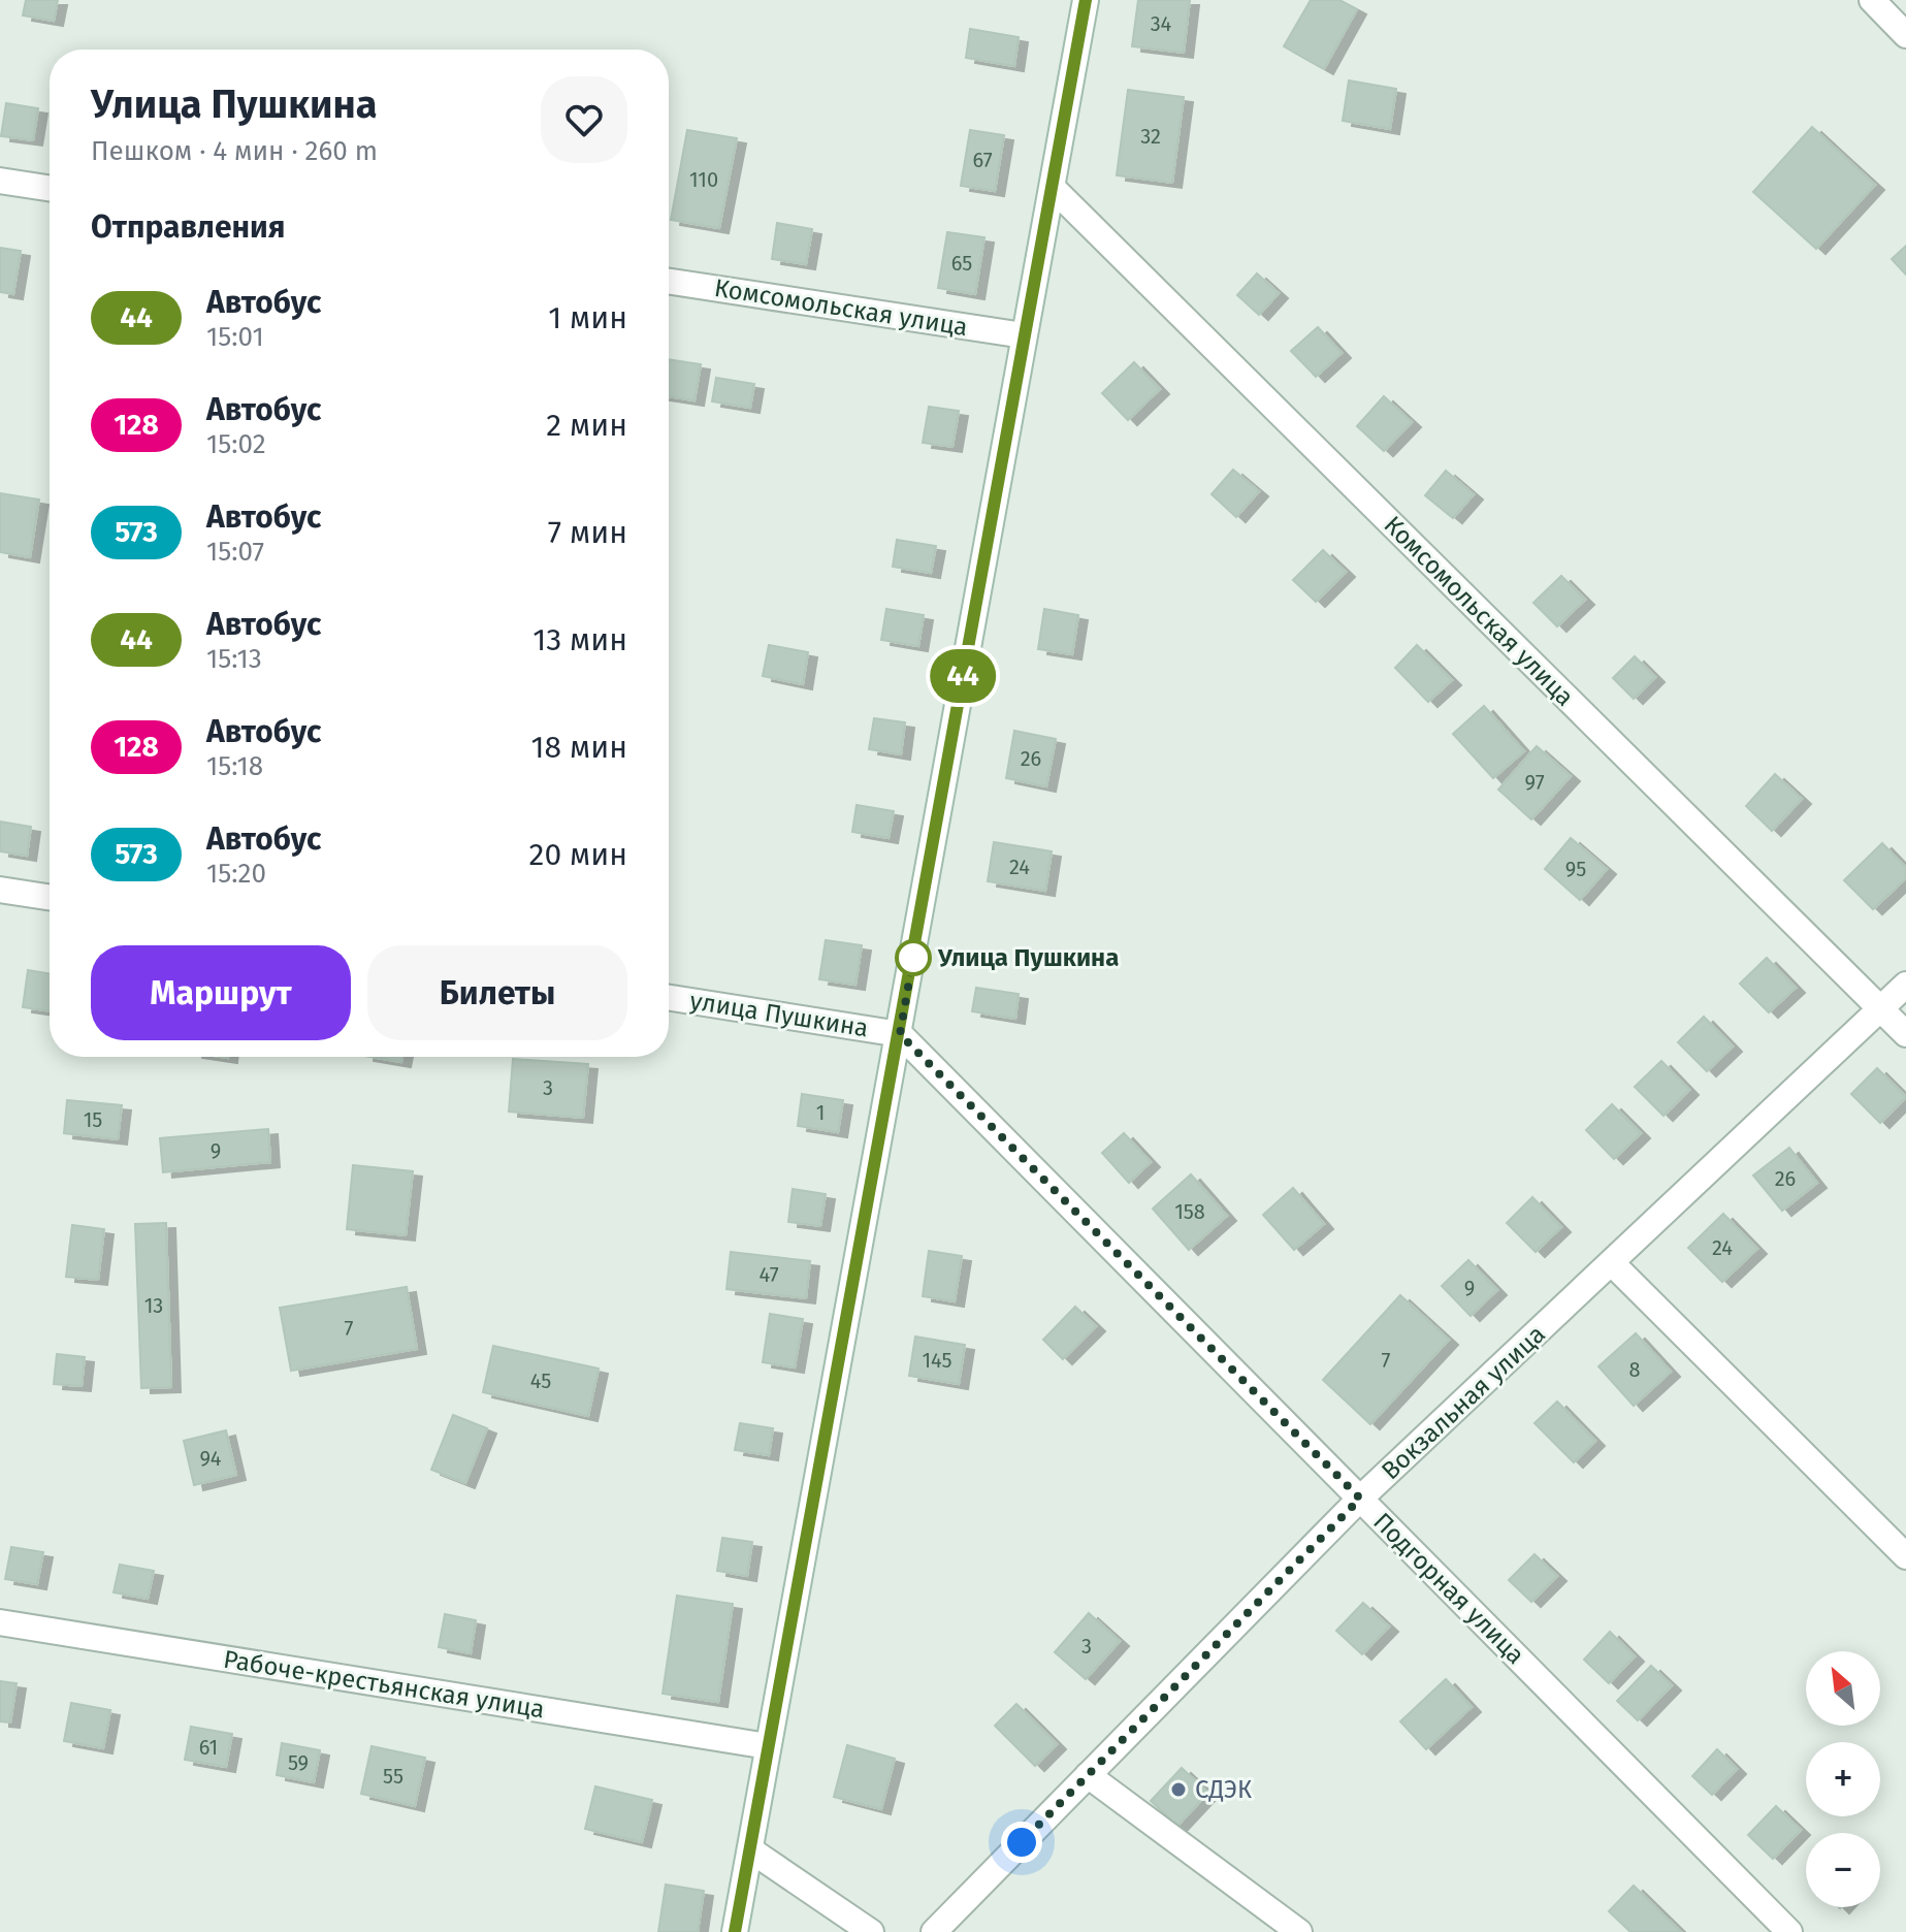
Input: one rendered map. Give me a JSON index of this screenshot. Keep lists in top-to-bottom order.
{
  "streets": {
    "street": [
      "Комсомольская улица",
      "улица Пушкина",
      "Вокзальная улица",
      "Подгорная улица",
      "Рабоче-крестьянская улица"
    ]
  },
  "crossings": [
    ["Комсомольская улица", "Вокзальная улица"],
    ["улица Пушкина", "Подгорная улица"],
    ["Вокзальная улица", "Подгорная улица"]
  ],
  "places": ["Улица Пушкина", "СДЭК"],
  "lines": ["bus line 44"],
  "house_numbers": [
    "34",
    "32",
    "67",
    "110",
    "65",
    "26",
    "97",
    "24",
    "95",
    "3",
    "1",
    "15",
    "9",
    "26",
    "158",
    "24",
    "47",
    "9",
    "13",
    "7",
    "145",
    "7",
    "8",
    "45",
    "94",
    "3",
    "61",
    "59",
    "55"
  ],
  "north": "top left",
  "page": {
    "on_map": "44",
    "heading": [
      ["Улица Пушкина", "Пешком · 4 мин · 260 m"],
      "Отправления"
    ],
    "list": [
      {
        "mark": "44",
        "name": "Автобус",
        "note": "15:01",
        "value": "1 мин"
      },
      {
        "mark": "128",
        "name": "Автобус",
        "note": "15:02",
        "value": "2 мин"
      },
      {
        "mark": "573",
        "name": "Автобус",
        "note": "15:07",
        "value": "7 мин"
      },
      {
        "mark": "44",
        "name": "Автобус",
        "note": "15:13",
        "value": "13 мин"
      },
      {
        "mark": "128",
        "name": "Автобус",
        "note": "15:18",
        "value": "18 мин"
      },
      {
        "mark": "573",
        "name": "Автобус",
        "note": "15:20",
        "value": "20 мин"
      }
    ],
    "buttons": ["Маршрут", "Билеты"],
    "map_buttons": ["+", "−"]
  }
}
